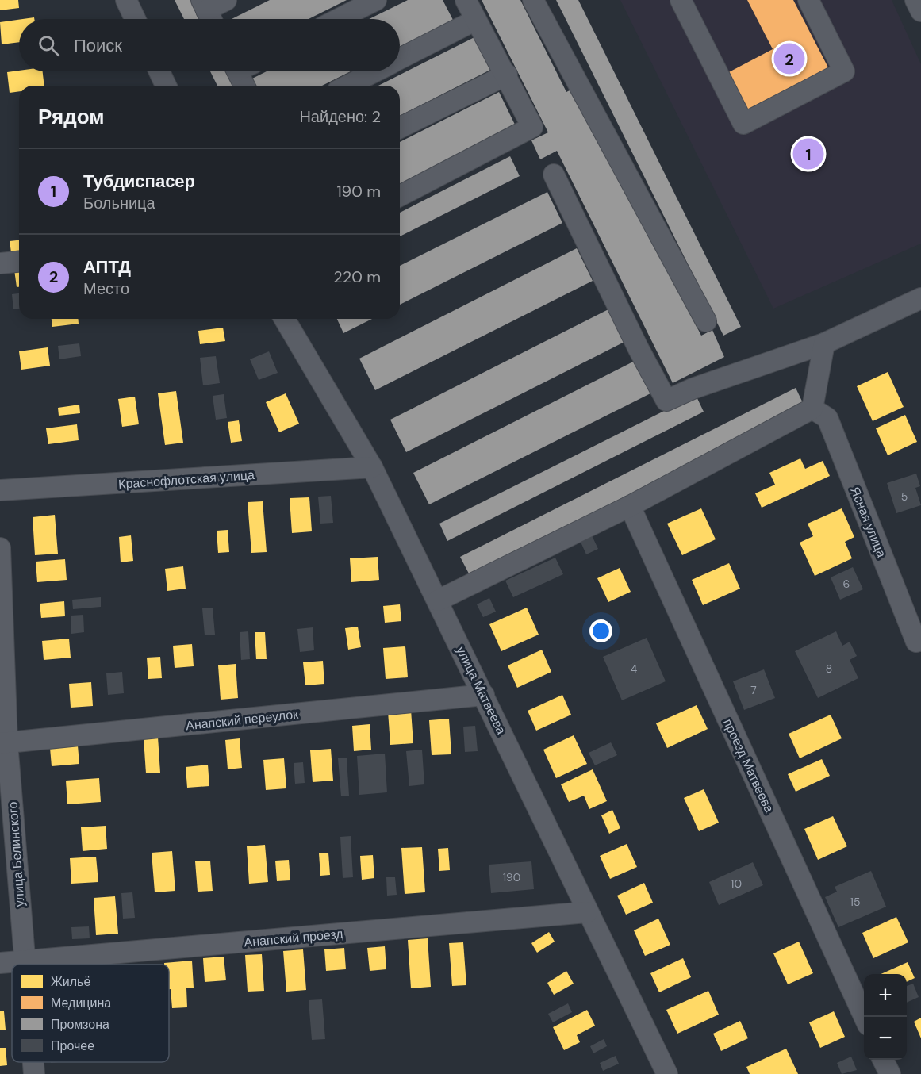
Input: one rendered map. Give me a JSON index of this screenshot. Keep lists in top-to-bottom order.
{
  "streets": {
    "lane": [
      "Краснофлотская улица",
      "Ясная улица",
      "улица Матвеева",
      "Анапский переулок",
      "проезд Матвеева",
      "улица Белинского",
      "Анапский проезд"
    ]
  },
  "crossings": [
    ["Краснофлотская улица", "улица Матвеева"],
    ["улица Матвеева", "Анапский переулок"],
    ["улица Матвеева", "Анапский проезд"],
    ["Анапский переулок", "улица Белинского"],
    ["улица Белинского", "Анапский проезд"]
  ],
  "house_numbers": [
    "5",
    "6",
    "4",
    "8",
    "7",
    "190",
    "10",
    "15"
  ],
  "legend": [
    "Жильё",
    "Медицина",
    "Промзона",
    "Прочее"
  ],
  "page": {
    "search": "Поиск",
    "pins": ["2", "1"],
    "heading": ["Рядом", "Найдено: 2"],
    "list": [
      {
        "mark": "1",
        "name": "Тубдиспасер",
        "note": "Больница",
        "value": "190 m"
      },
      {
        "mark": "2",
        "name": "АПТД",
        "note": "Место",
        "value": "220 m"
      }
    ],
    "map_buttons": ["+", "−"]
  }
}
